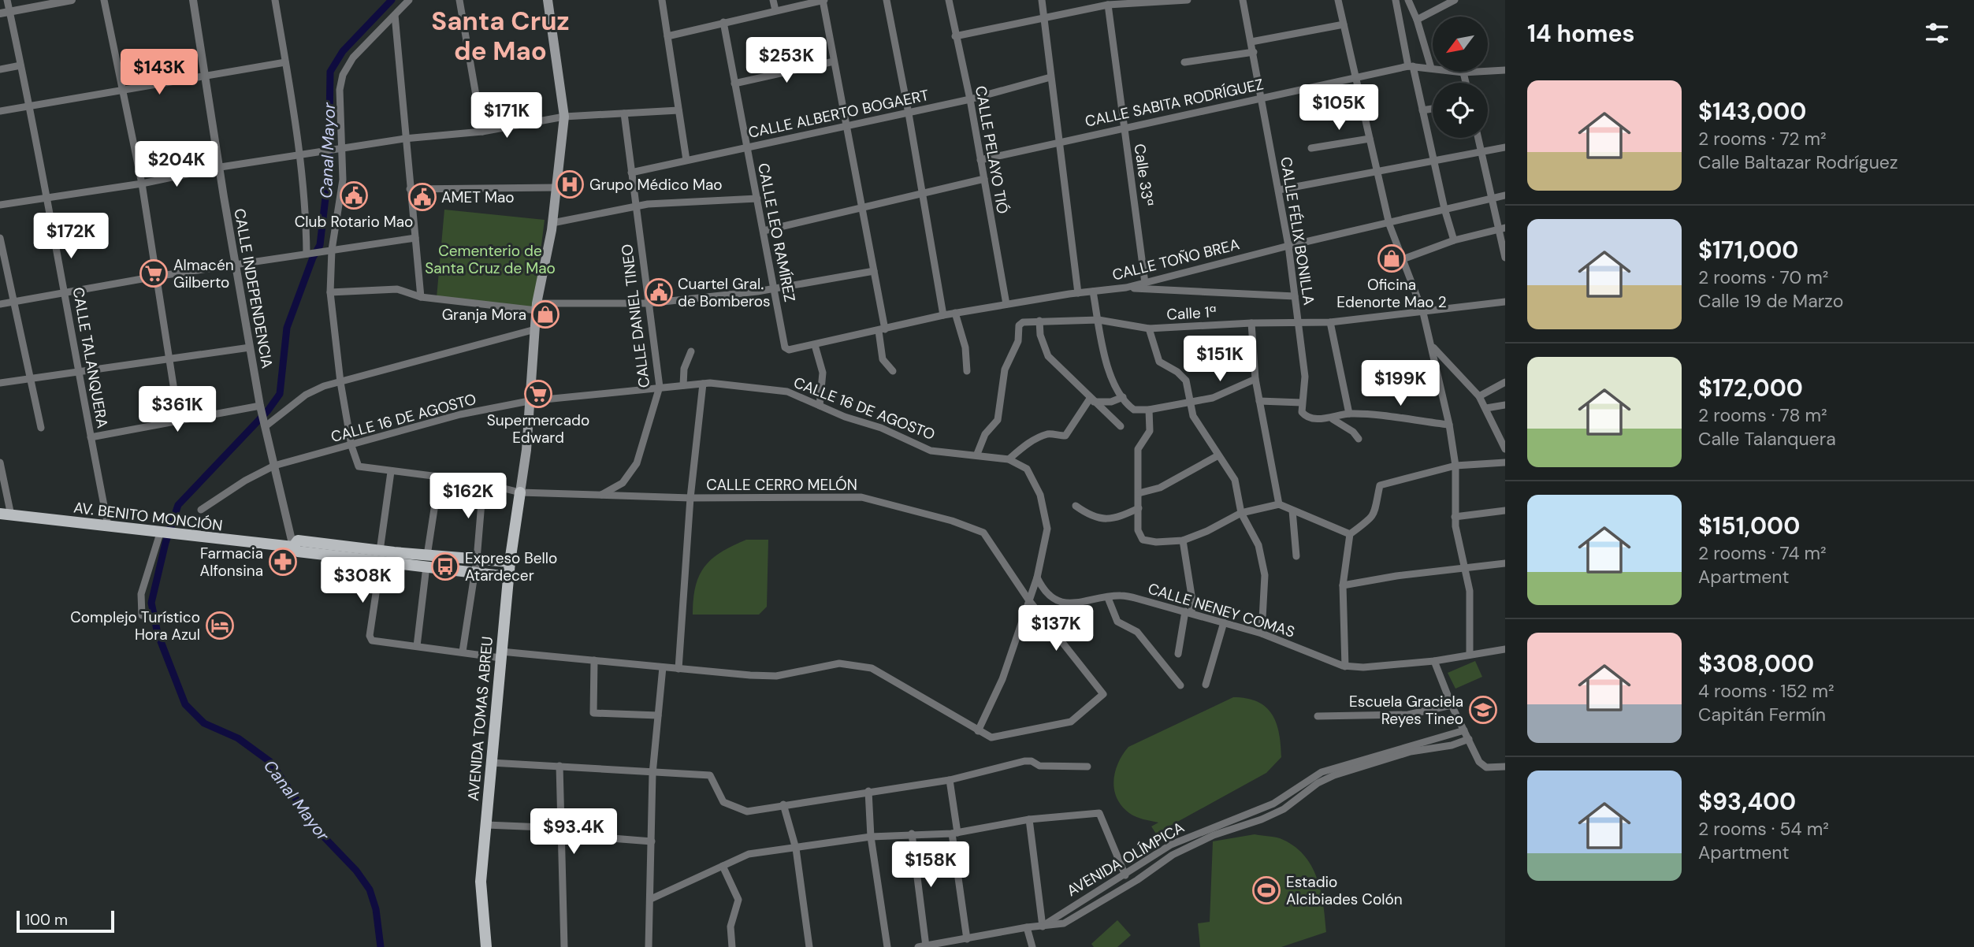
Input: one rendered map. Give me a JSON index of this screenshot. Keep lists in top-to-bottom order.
{
  "streets": {
    "main road": ["AV. BENITO MONCIÓN", "AVENIDA TOMAS ABREU"],
    "street": [
      "CALLE SABITA RODRÍGUEZ",
      "CALLE ALBERTO BOGAERT",
      "CALLE PELAYO TIÓ",
      "Calle 33ª",
      "CALLE FÉLIX BONILLA",
      "CALLE LEO RAMÍREZ",
      "CALLE TOÑO BREA",
      "CALLE INDEPENDENCIA",
      "Calle 1ª",
      "CALLE DANIEL TINEO",
      "CALLE TALANQUERA",
      "CALLE 16 DE AGOSTO",
      "CALLE CERRO MELÓN",
      "CALLE NENEY COMAS",
      "AVENIDA OLÍMPICA"
    ]
  },
  "crossings": [
    ["CALLE SABITA RODRÍGUEZ", "CALLE PELAYO TIÓ"],
    ["CALLE SABITA RODRÍGUEZ", "Calle 33ª"],
    ["CALLE SABITA RODRÍGUEZ", "CALLE FÉLIX BONILLA"],
    ["CALLE ALBERTO BOGAERT", "CALLE PELAYO TIÓ"],
    ["CALLE ALBERTO BOGAERT", "CALLE LEO RAMÍREZ"],
    ["CALLE ALBERTO BOGAERT", "CALLE DANIEL TINEO"],
    ["CALLE PELAYO TIÓ", "CALLE TOÑO BREA"],
    ["Calle 33ª", "CALLE TOÑO BREA"],
    ["CALLE FÉLIX BONILLA", "CALLE TOÑO BREA"],
    ["CALLE FÉLIX BONILLA", "Calle 1ª"],
    ["CALLE LEO RAMÍREZ", "CALLE TOÑO BREA"],
    ["CALLE INDEPENDENCIA", "CALLE 16 DE AGOSTO"],
    ["CALLE INDEPENDENCIA", "AV. BENITO MONCIÓN"],
    ["Calle 1ª", "CALLE 16 DE AGOSTO"],
    ["CALLE DANIEL TINEO", "CALLE 16 DE AGOSTO"],
    ["CALLE DANIEL TINEO", "CALLE CERRO MELÓN"],
    ["CALLE TALANQUERA", "AV. BENITO MONCIÓN"],
    ["CALLE 16 DE AGOSTO", "CALLE CERRO MELÓN"],
    ["CALLE 16 DE AGOSTO", "CALLE NENEY COMAS"],
    ["CALLE CERRO MELÓN", "AV. BENITO MONCIÓN"],
    ["CALLE CERRO MELÓN", "AVENIDA TOMAS ABREU"],
    ["AV. BENITO MONCIÓN", "AVENIDA TOMAS ABREU"]
  ],
  "districts": ["Santa Cruz de Mao"],
  "water": ["Canal Mayor"],
  "parks": ["Cementerio de Santa Cruz de Mao"],
  "places": {
    "hospital": ["Grupo Médico Mao"],
    "public building": ["Club Rotario Mao", "AMET Mao", "Cuartel Gral. de Bomberos"],
    "shop": ["Oficina Edenorte Mao 2", "Granja Mora"],
    "supermarket": ["Almacén Gilberto", "Supermercado Edward"],
    "pharmacy": ["Farmacia Alfonsina"],
    "bus stop": ["Expreso Bello Atardecer"],
    "hotel": ["Complejo Turístico Hora Azul"],
    "school or university": ["Escuela Graciela Reyes Tineo"],
    "sports": ["Estadio Alcibiades Colón"]
  },
  "scale_bar": "100 m",
  "north": "bottom left",
  "page": {
    "heading": "14 homes",
    "price": [
      "$253K",
      "$143K",
      "$105K",
      "$171K",
      "$204K",
      "$172K",
      "$151K",
      "$199K",
      "$361K",
      "$162K",
      "$308K",
      "$137K",
      "$93.4K",
      "$158K"
    ],
    "list": [
      {
        "name": "$143,000",
        "note": "2 rooms · 72 m² · Calle Baltazar Rodríguez"
      },
      {
        "name": "$171,000",
        "note": "2 rooms · 70 m² · Calle 19 de Marzo"
      },
      {
        "name": "$172,000",
        "note": "2 rooms · 78 m² · Calle Talanquera"
      },
      {
        "name": "$151,000",
        "note": "2 rooms · 74 m² · Apartment"
      },
      {
        "name": "$308,000",
        "note": "4 rooms · 152 m² · Capitán Fermín"
      },
      {
        "name": "$93,400",
        "note": "2 rooms · 54 m² · Apartment"
      }
    ],
    "scale": "100 m"
  }
}
